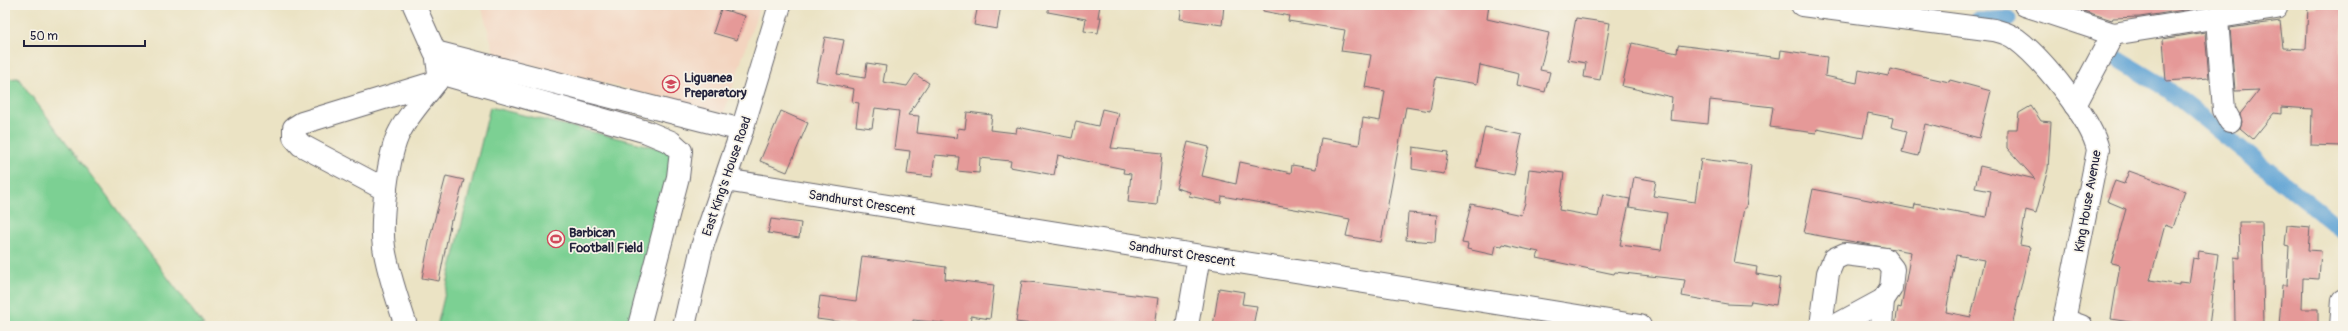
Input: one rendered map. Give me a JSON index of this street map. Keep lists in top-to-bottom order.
{
  "streets": {
    "street": ["East King's House Road", "King House Avenue", "Sandhurst Crescent"]
  },
  "crossings": [
    ["East King's House Road", "Sandhurst Crescent"]
  ],
  "places": {
    "school or university": ["Liguanea Preparatory"],
    "sports": ["Barbican Football Field"]
  },
  "scale_bar": "50 m"
}
